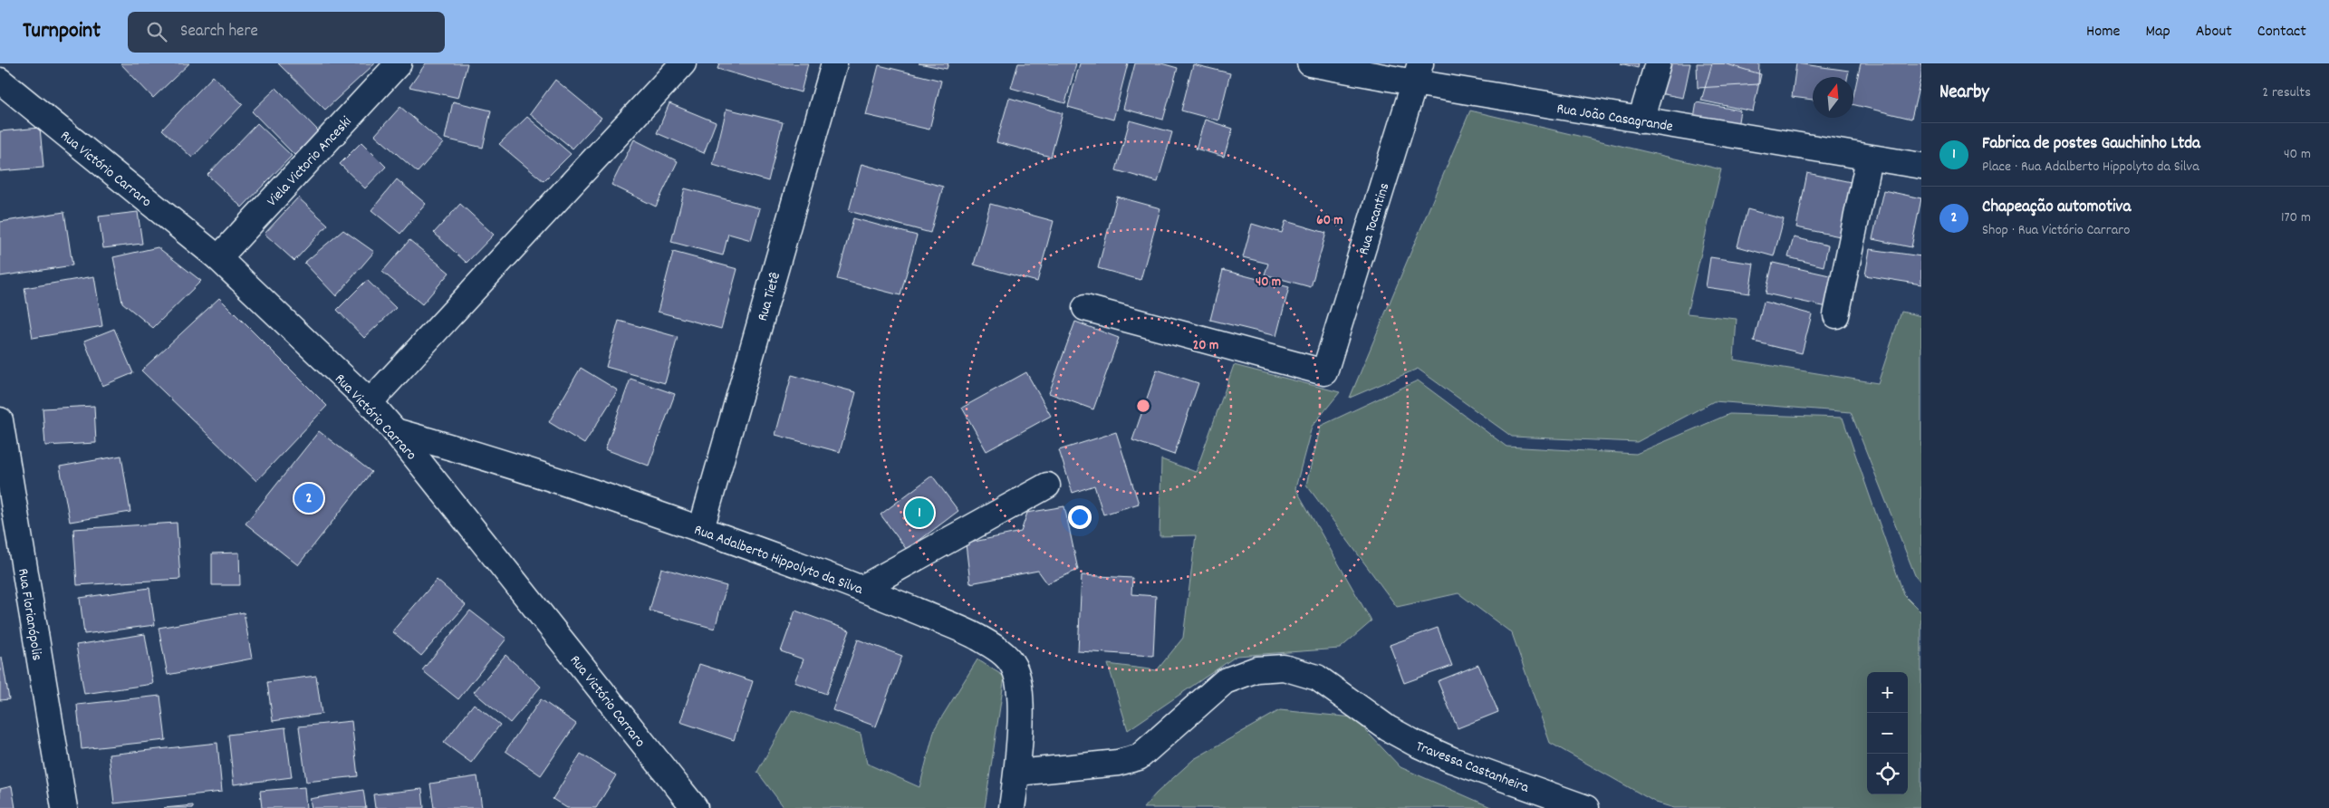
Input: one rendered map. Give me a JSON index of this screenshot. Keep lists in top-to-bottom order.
{
  "streets": {
    "street": [
      "Rua João Casagrande",
      "Viela Victorio Anceski",
      "Rua Victório Carraro",
      "Rua Tocantins",
      "Rua Tietê",
      "Rua Adalberto Hippolyto da Silva",
      "Rua Florianópolis",
      "Travessa Castanheira"
    ]
  },
  "crossings": [
    ["Rua João Casagrande", "Rua Tocantins"],
    ["Viela Victorio Anceski", "Rua Victório Carraro"],
    ["Rua Victório Carraro", "Rua Adalberto Hippolyto da Silva"],
    ["Rua Tietê", "Rua Adalberto Hippolyto da Silva"],
    ["Rua Adalberto Hippolyto da Silva", "Travessa Castanheira"]
  ],
  "north": "top",
  "page": {
    "header": "Turnpoint",
    "search": "Search here",
    "nav": [
      "Home",
      "Map",
      "About",
      "Contact"
    ],
    "heading": ["Nearby", "2 results"],
    "list": [
      {
        "mark": "1",
        "name": "Fabrica de postes Gauchinho Ltda",
        "note": "Place · Rua Adalberto Hippolyto da Silva",
        "value": "40 m"
      },
      {
        "mark": "2",
        "name": "Chapeação automotiva",
        "note": "Shop · Rua Victório Carraro",
        "value": "170 m"
      }
    ],
    "pins": ["2", "1"],
    "map_buttons": ["+", "−"]
  },
  "rings": ["60 m", "40 m", "20 m"]
}
